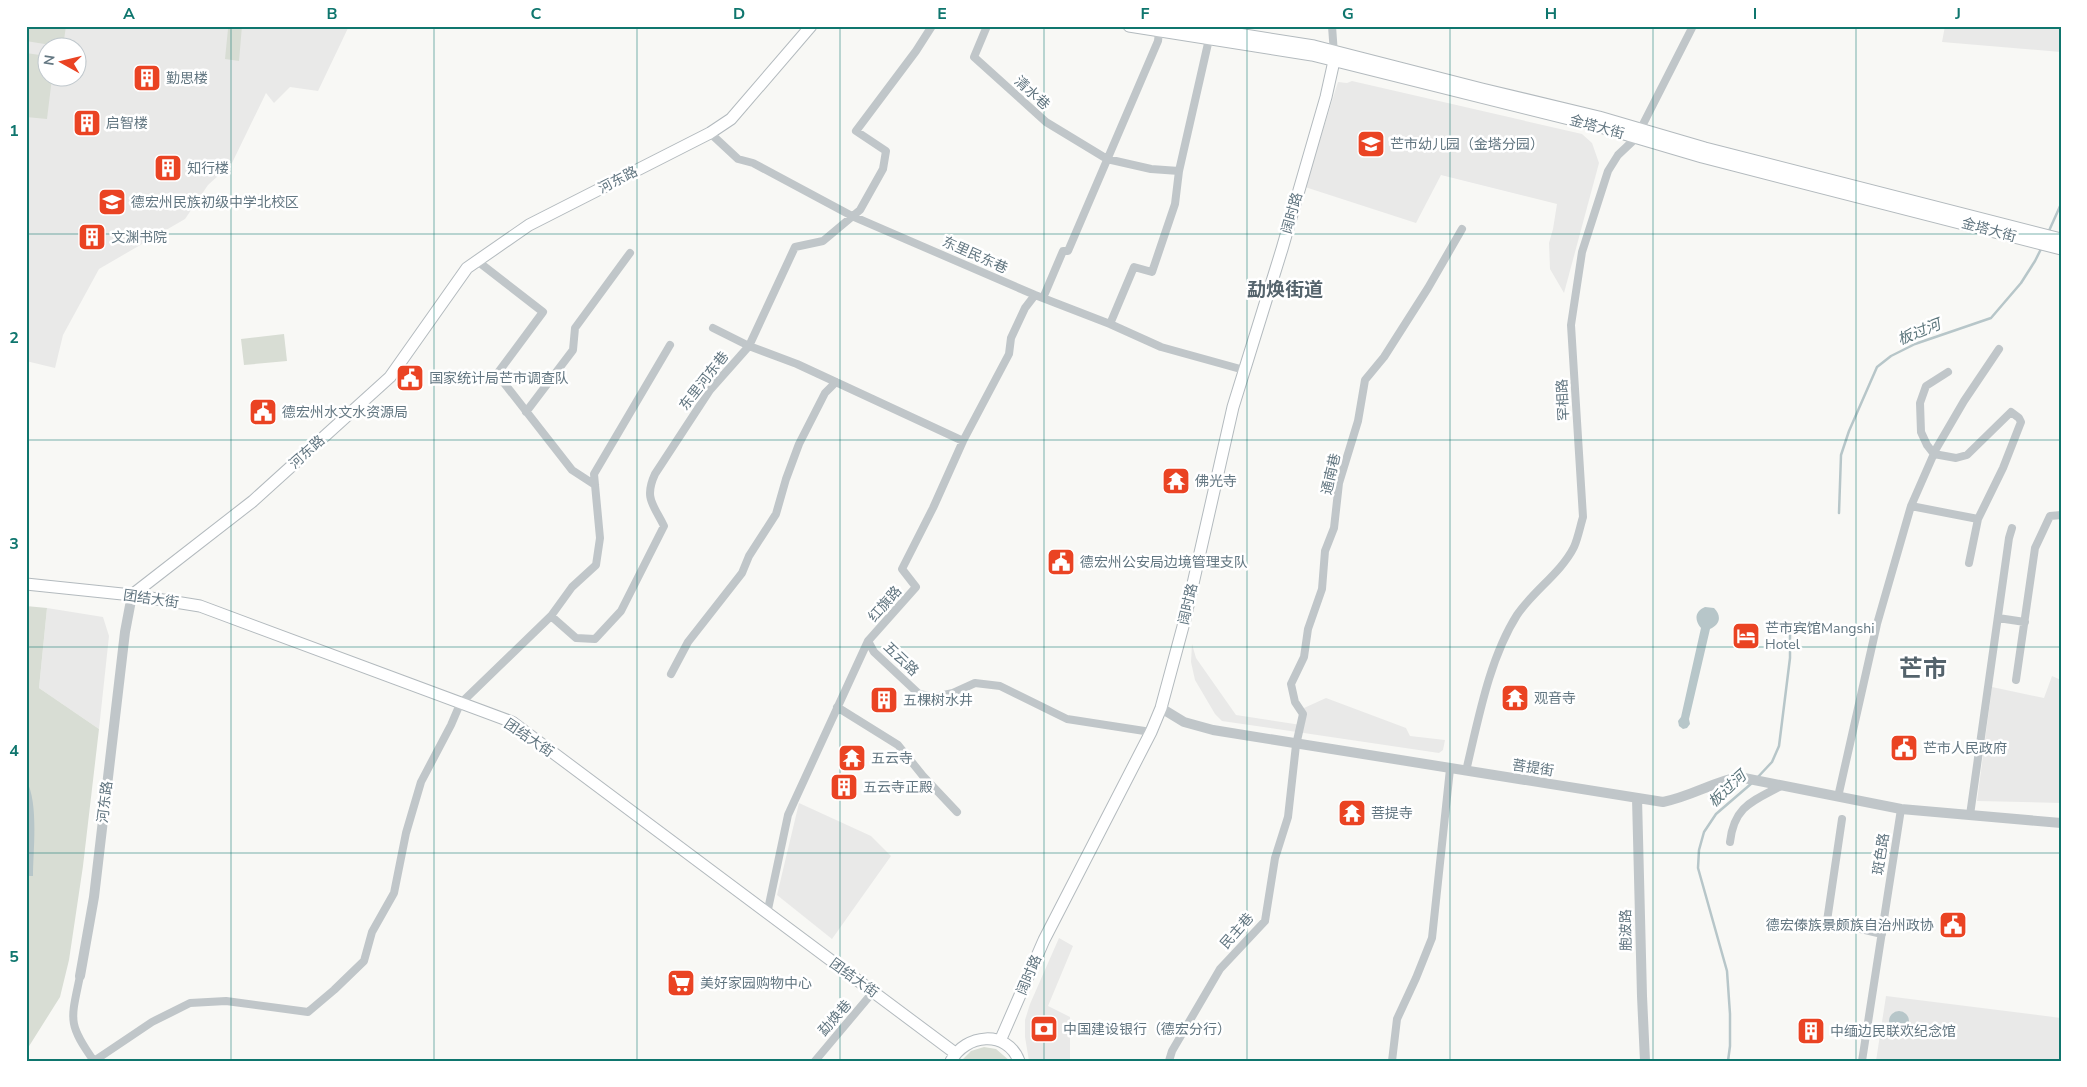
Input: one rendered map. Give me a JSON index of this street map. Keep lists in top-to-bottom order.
{
  "streets": {
    "main road": [
      "金塔大街",
      "河东路",
      "阔时路",
      "团结大街"
    ],
    "street": [
      "清水巷",
      "东里民东巷",
      "东里河东巷",
      "罕相路",
      "通南巷",
      "红旗路",
      "五云路",
      "菩提街",
      "斑色路",
      "胞波路",
      "民主巷",
      "勐焕巷"
    ]
  },
  "crossings": [
    ["金塔大街", "阔时路"],
    ["金塔大街", "罕相路"],
    ["河东路", "东里民东巷"],
    ["河东路", "团结大街"],
    ["阔时路", "东里民东巷"],
    ["阔时路", "五云路"],
    ["阔时路", "菩提街"],
    ["东里民东巷", "东里河东巷"],
    ["东里民东巷", "红旗路"],
    ["罕相路", "菩提街"],
    ["通南巷", "菩提街"],
    ["通南巷", "民主巷"],
    ["团结大街", "红旗路"],
    ["团结大街", "勐焕巷"],
    ["红旗路", "五云路"],
    ["菩提街", "斑色路"],
    ["菩提街", "胞波路"],
    ["菩提街", "民主巷"]
  ],
  "districts": ["勐焕街道", "芒市"],
  "water": ["板过河"],
  "places": {
    "building": [
      "勤思楼",
      "启智楼",
      "知行楼",
      "文渊书院",
      "五棵树水井",
      "五云寺正殿",
      "中缅边民联欢纪念馆"
    ],
    "school or university": ["芒市幼儿园（金塔分园）", "德宏州民族初级中学北校区"],
    "public building": [
      "国家统计局芒市调查队",
      "德宏州水文水资源局",
      "德宏州公安局边境管理支队",
      "芒市人民政府",
      "德宏傣族景颇族自治州政协"
    ],
    "temple": [
      "佛光寺",
      "观音寺",
      "五云寺",
      "菩提寺"
    ],
    "hotel": ["芒市宾馆Mangshi Hotel"],
    "supermarket": ["美好家园购物中心"],
    "bank": ["中国建设银行（德宏分行）"]
  },
  "north": "left",
  "grid": {
    "columns": [
      "A",
      "B",
      "C",
      "D",
      "E",
      "F",
      "G",
      "H",
      "I",
      "J"
    ],
    "rows": [
      "1",
      "2",
      "3",
      "4",
      "5"
    ]
  }
}
